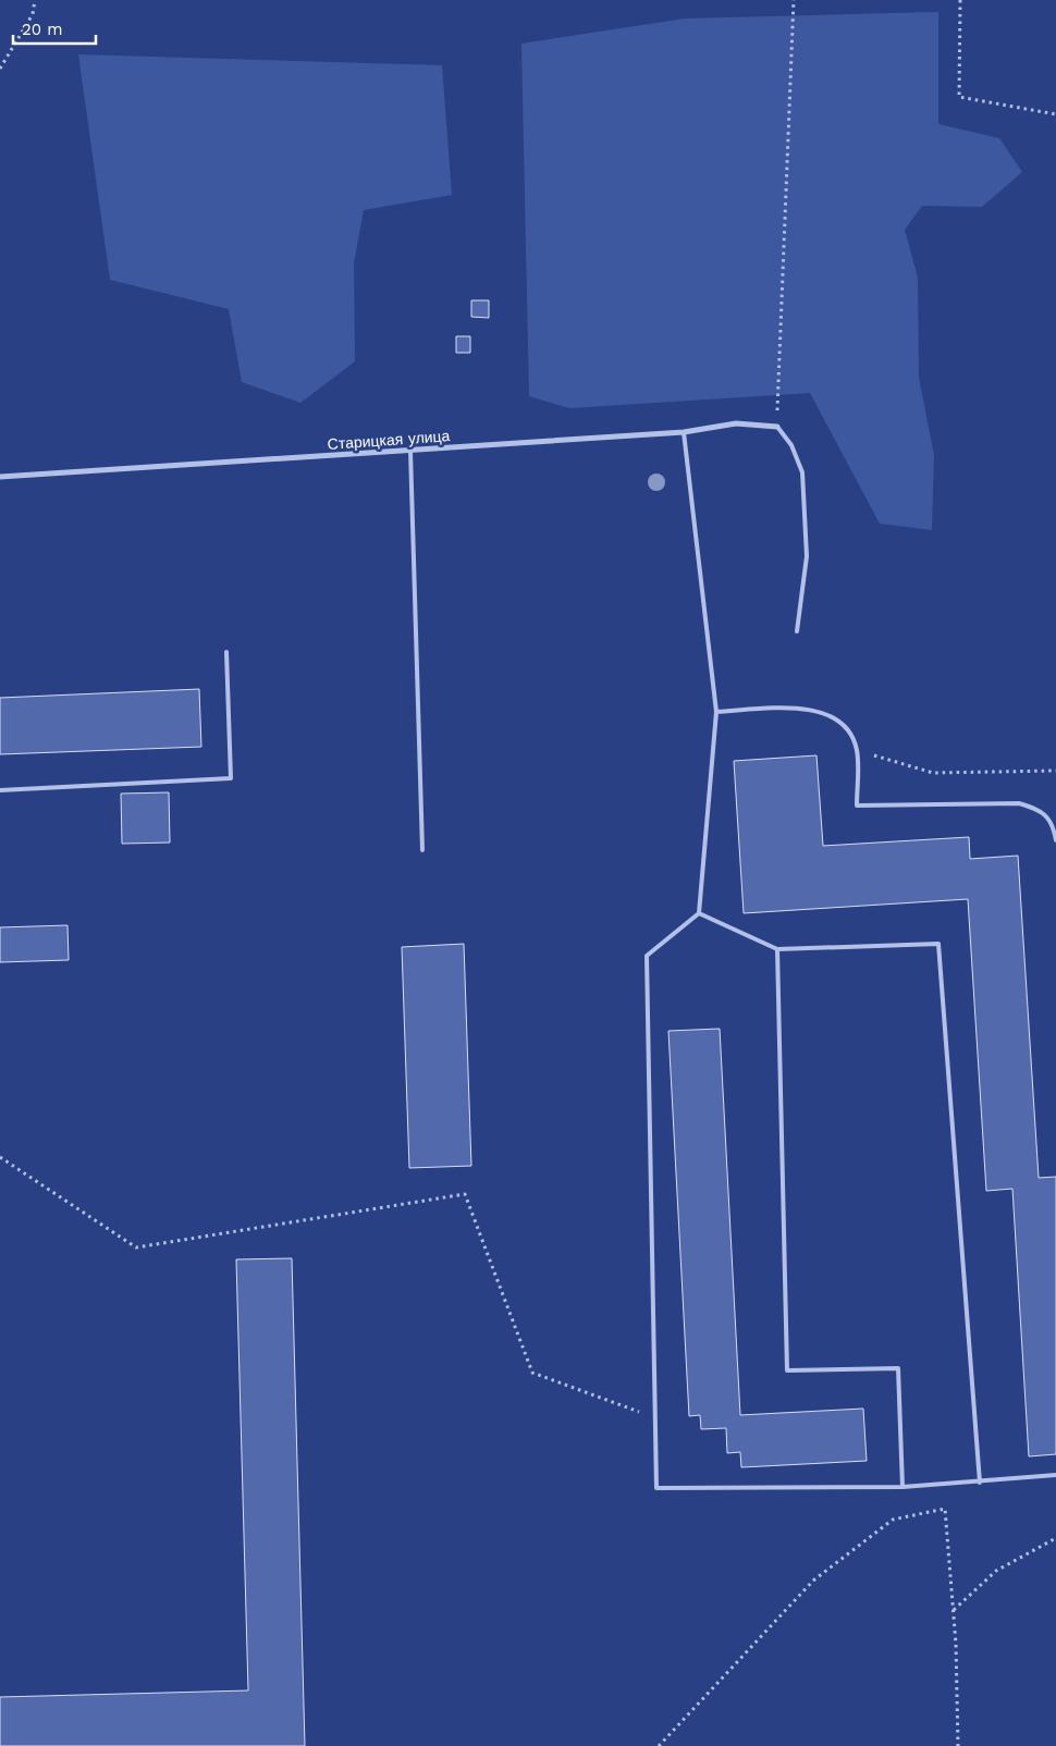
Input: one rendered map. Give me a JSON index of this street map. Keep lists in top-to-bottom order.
{
  "streets": {
    "street": ["Старицкая улица"]
  },
  "scale_bar": "20 m"
}
